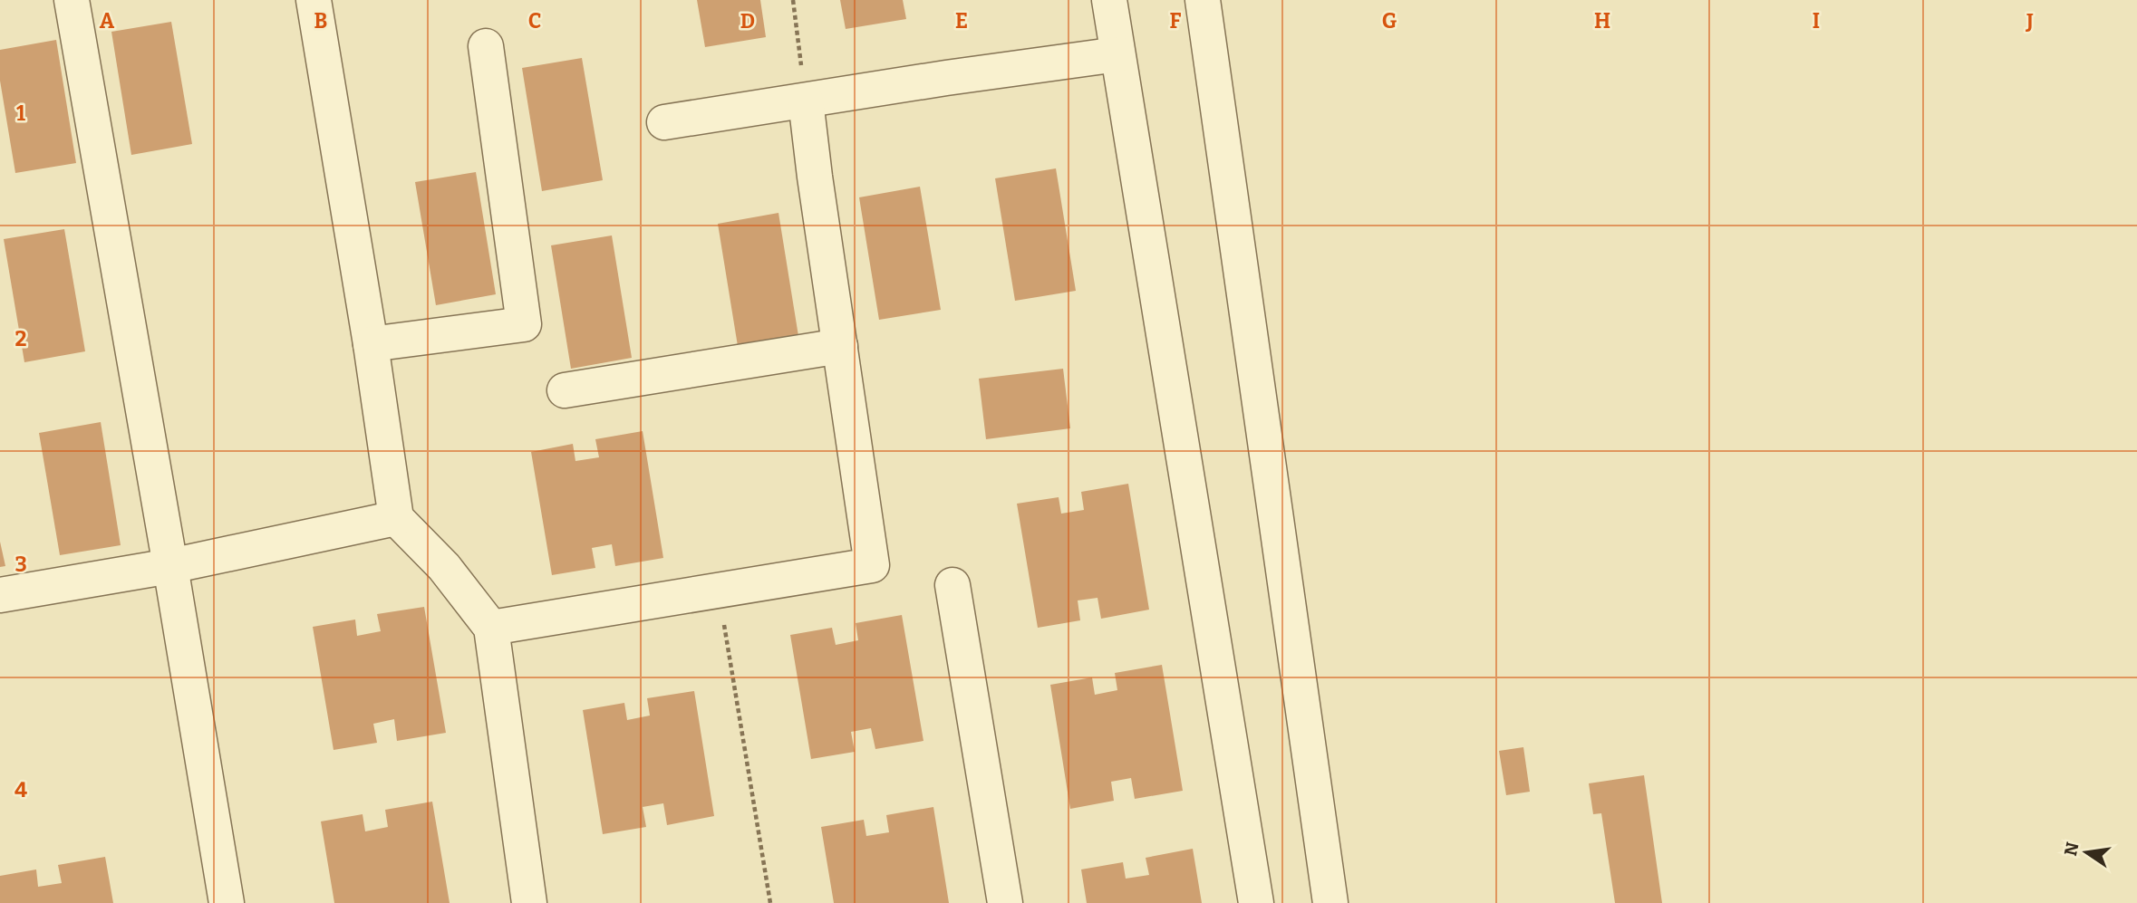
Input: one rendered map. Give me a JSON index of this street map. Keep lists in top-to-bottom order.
{
  "north": "left",
  "grid": {
    "columns": [
      "A",
      "B",
      "C",
      "D",
      "E",
      "F",
      "G",
      "H",
      "I",
      "J"
    ],
    "rows": [
      "1",
      "2",
      "3",
      "4"
    ]
  }
}
